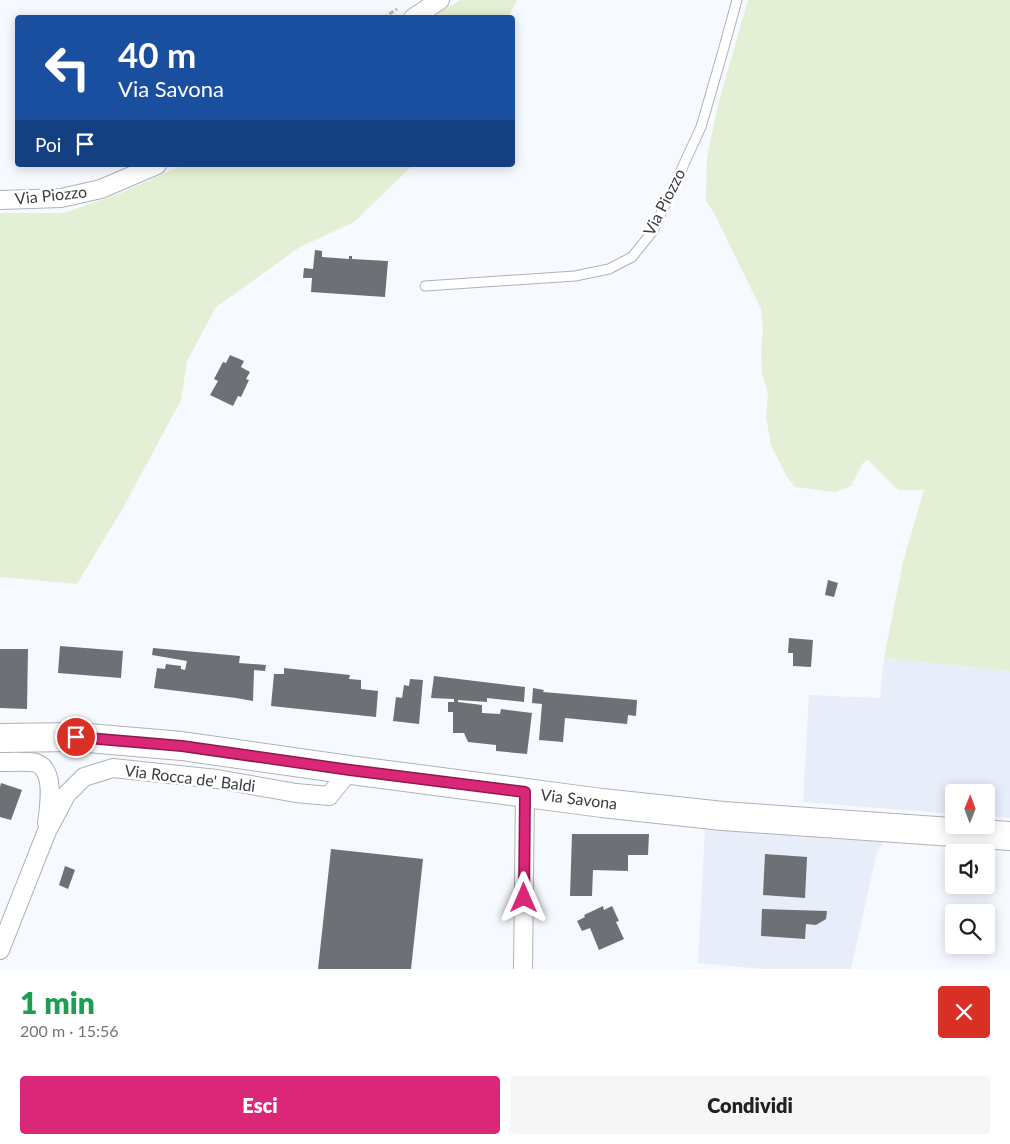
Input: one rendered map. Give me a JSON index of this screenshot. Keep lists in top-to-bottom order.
{
  "streets": {
    "main road": ["Via Savona"],
    "street": ["Via Piozzo", "Via Rocca de' Baldi"]
  },
  "crossings": [
    ["Via Rocca de' Baldi", "Via Savona"]
  ],
  "north": "top",
  "page": {
    "turn": ["40 m", "Via Savona"],
    "then": "Poi",
    "heading": ["1 min", "200 m · 15:56"],
    "buttons": ["Esci", "Condividi"]
  }
}
